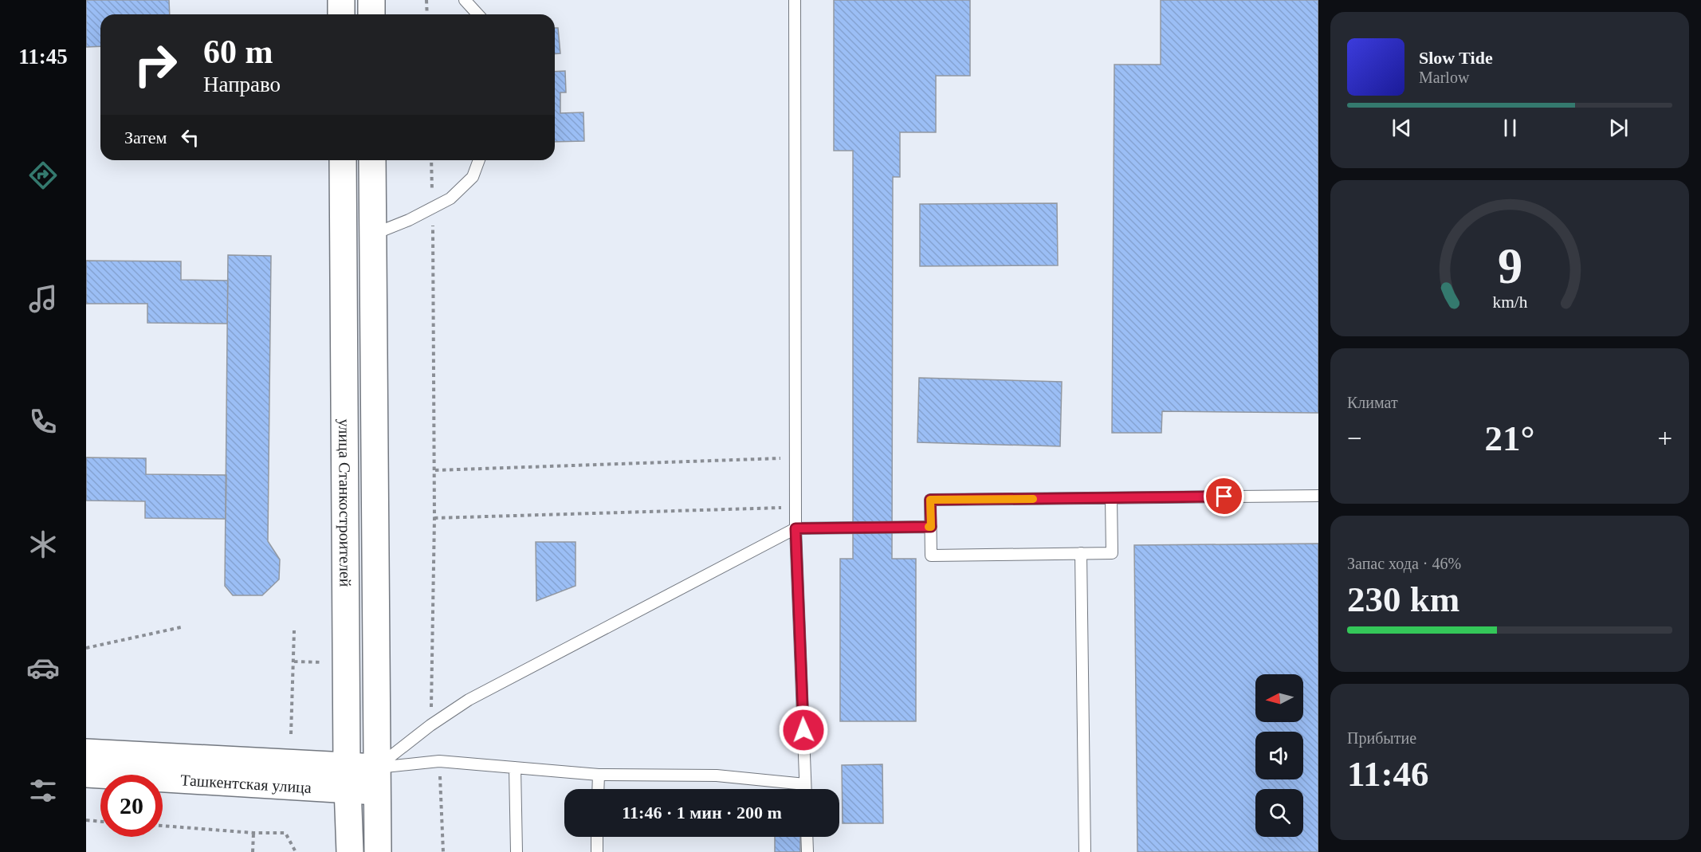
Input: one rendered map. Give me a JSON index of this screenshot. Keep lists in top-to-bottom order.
{
  "streets": {
    "main road": ["улица Станкостроителей", "Ташкентская улица"]
  },
  "crossings": [
    ["улица Станкостроителей", "Ташкентская улица"]
  ],
  "north": "left",
  "page": {
    "tabs": "11:45",
    "turn": ["60 m", "Направо"],
    "song": ["Slow Tide", "Marlow"],
    "then": "Затем",
    "tile": [
      "Климат",
      ["Запас хода · 46%", "230 km"],
      ["Прибытие", "11:46"]
    ],
    "heat": ["−", "21°", "+"],
    "limit": "20",
    "trip": "11:46 · 1 мин · 200 m",
    "gauge": ["9", "km/h"]
  }
}
